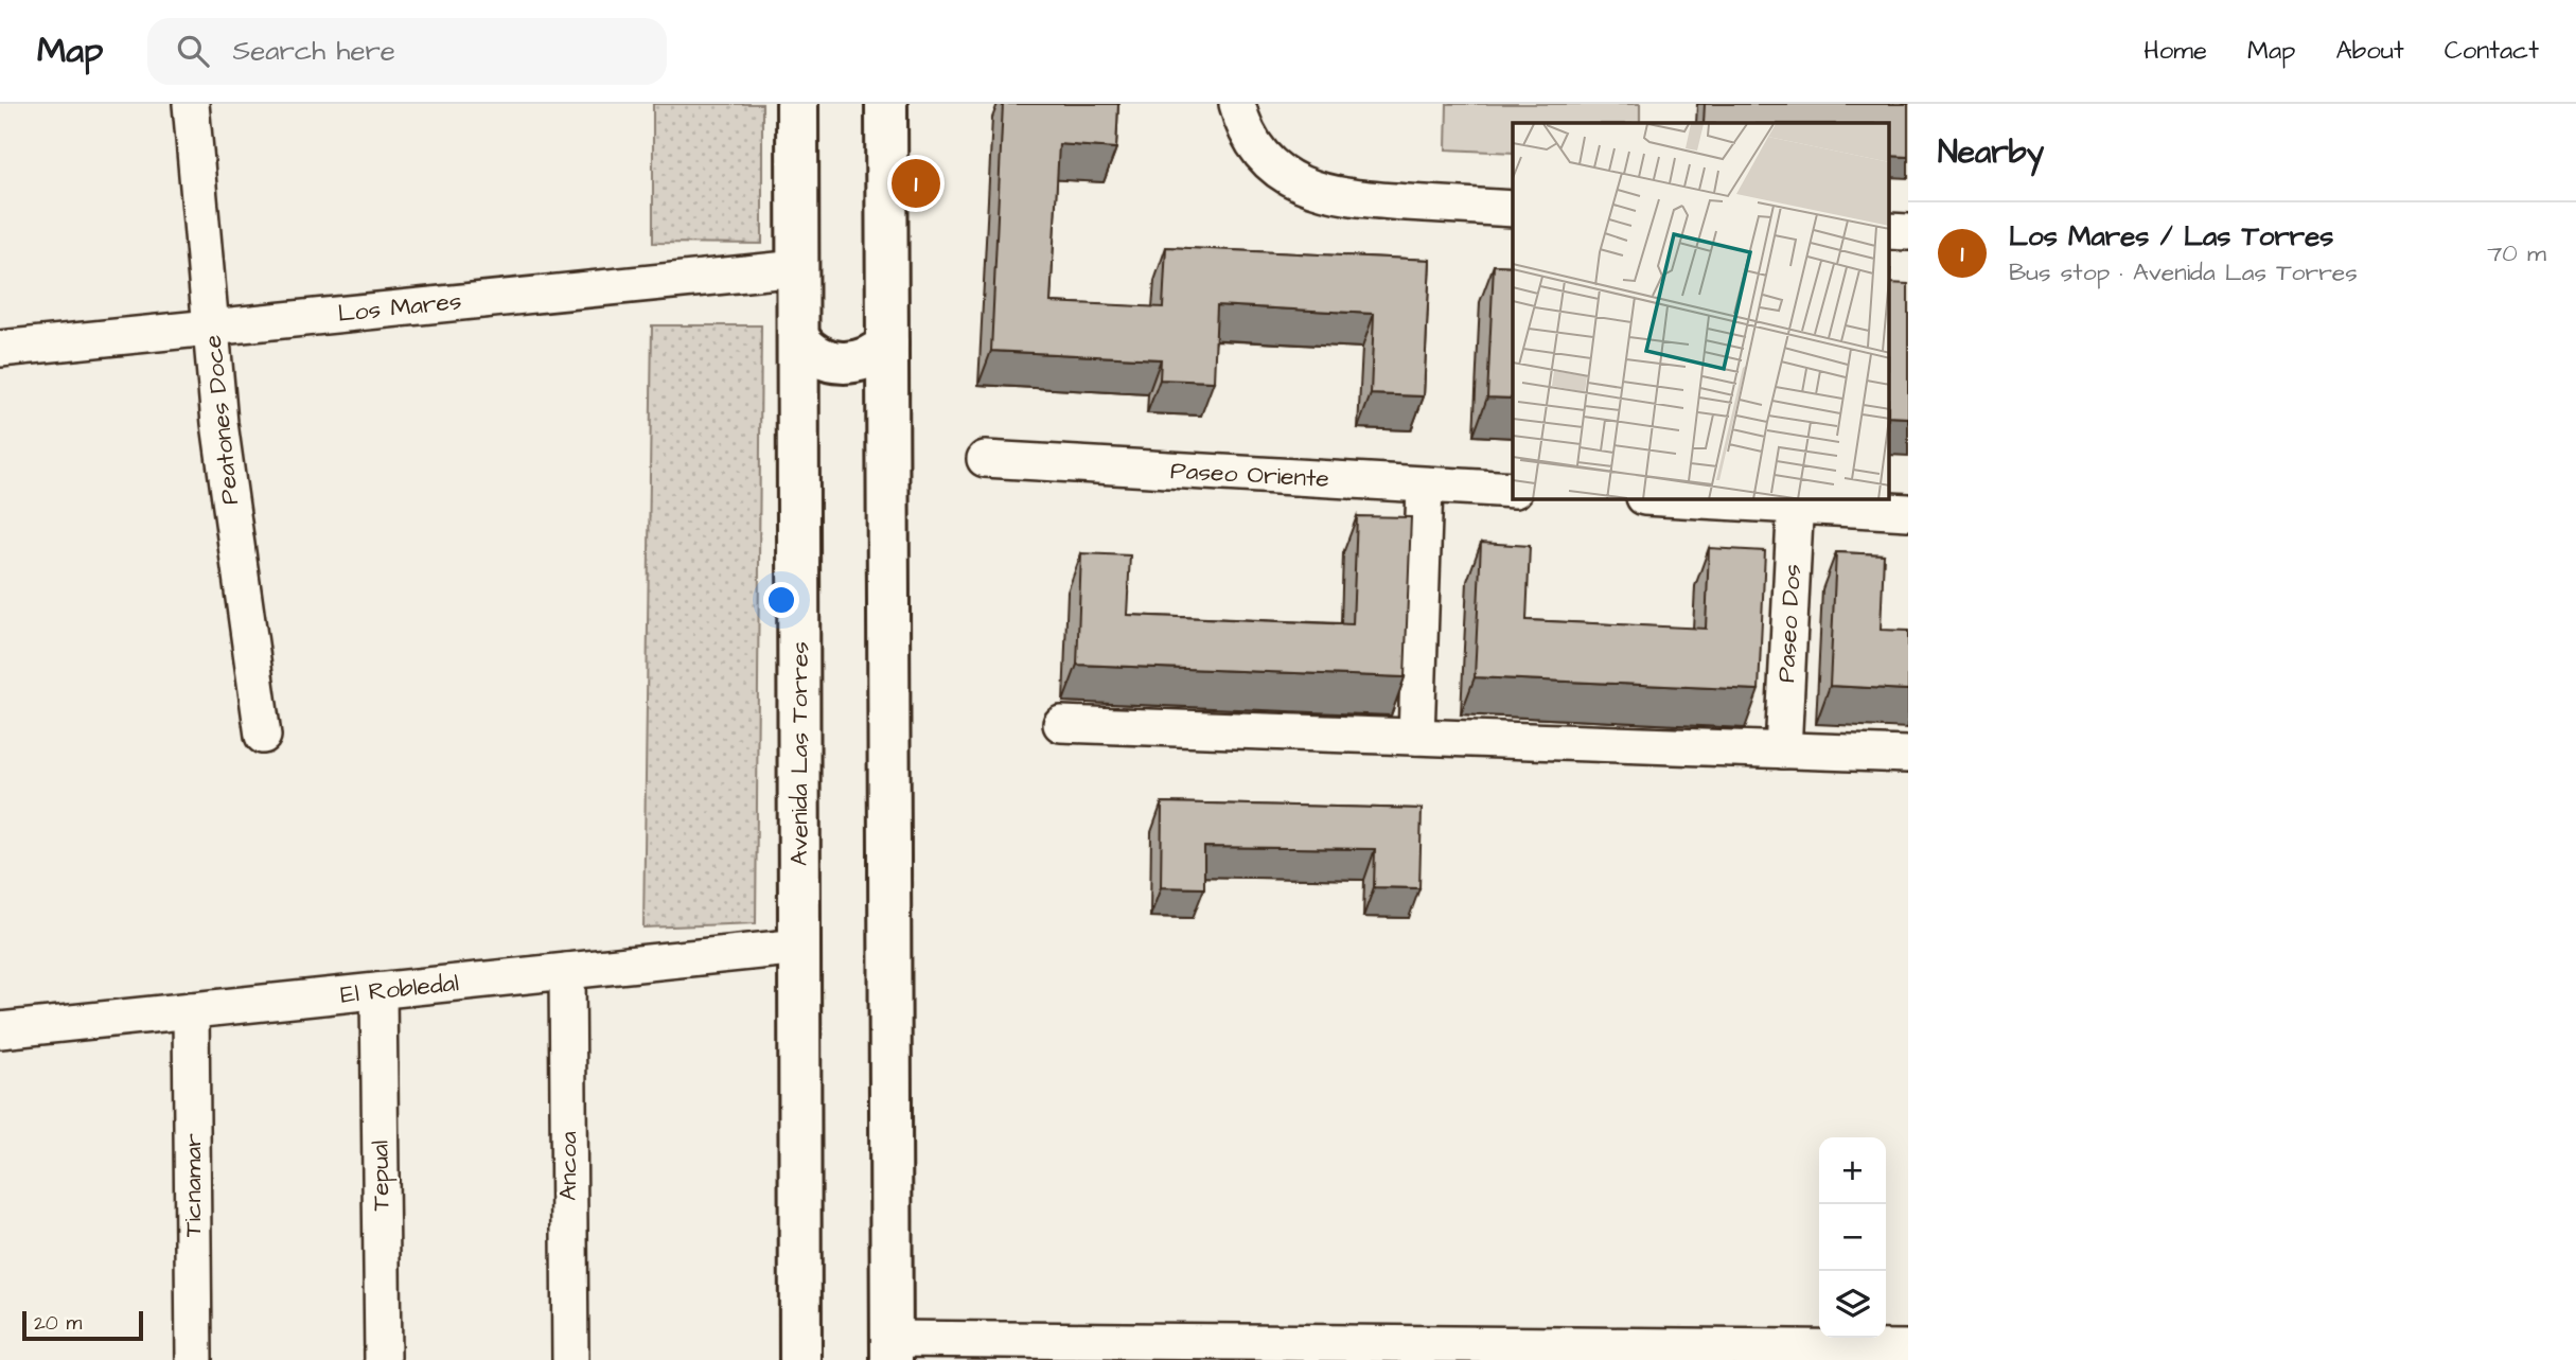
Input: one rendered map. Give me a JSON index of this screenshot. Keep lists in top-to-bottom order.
{
  "streets": {
    "main road": ["Avenida Las Torres"],
    "street": [
      "Los Mares",
      "Peatones Doce",
      "Paseo Oriente",
      "Paseo Dos",
      "El Robledal",
      "Ancoa",
      "Tepual",
      "Ticnamar"
    ]
  },
  "crossings": [
    ["Los Mares", "Peatones Doce"],
    ["Los Mares", "Avenida Las Torres"],
    ["Avenida Las Torres", "El Robledal"],
    ["El Robledal", "Ancoa"],
    ["El Robledal", "Tepual"],
    ["El Robledal", "Ticnamar"]
  ],
  "scale_bar": "20 m",
  "page": {
    "header": "Map",
    "search": "Search here",
    "nav": [
      "Home",
      "Map",
      "About",
      "Contact"
    ],
    "heading": "Nearby",
    "pins": "1",
    "list": [
      {
        "mark": "1",
        "name": "Los Mares / Las Torres",
        "note": "Bus stop · Avenida Las Torres",
        "value": "70 m"
      }
    ],
    "map_buttons": ["+", "−"],
    "scale": "20 m"
  }
}
